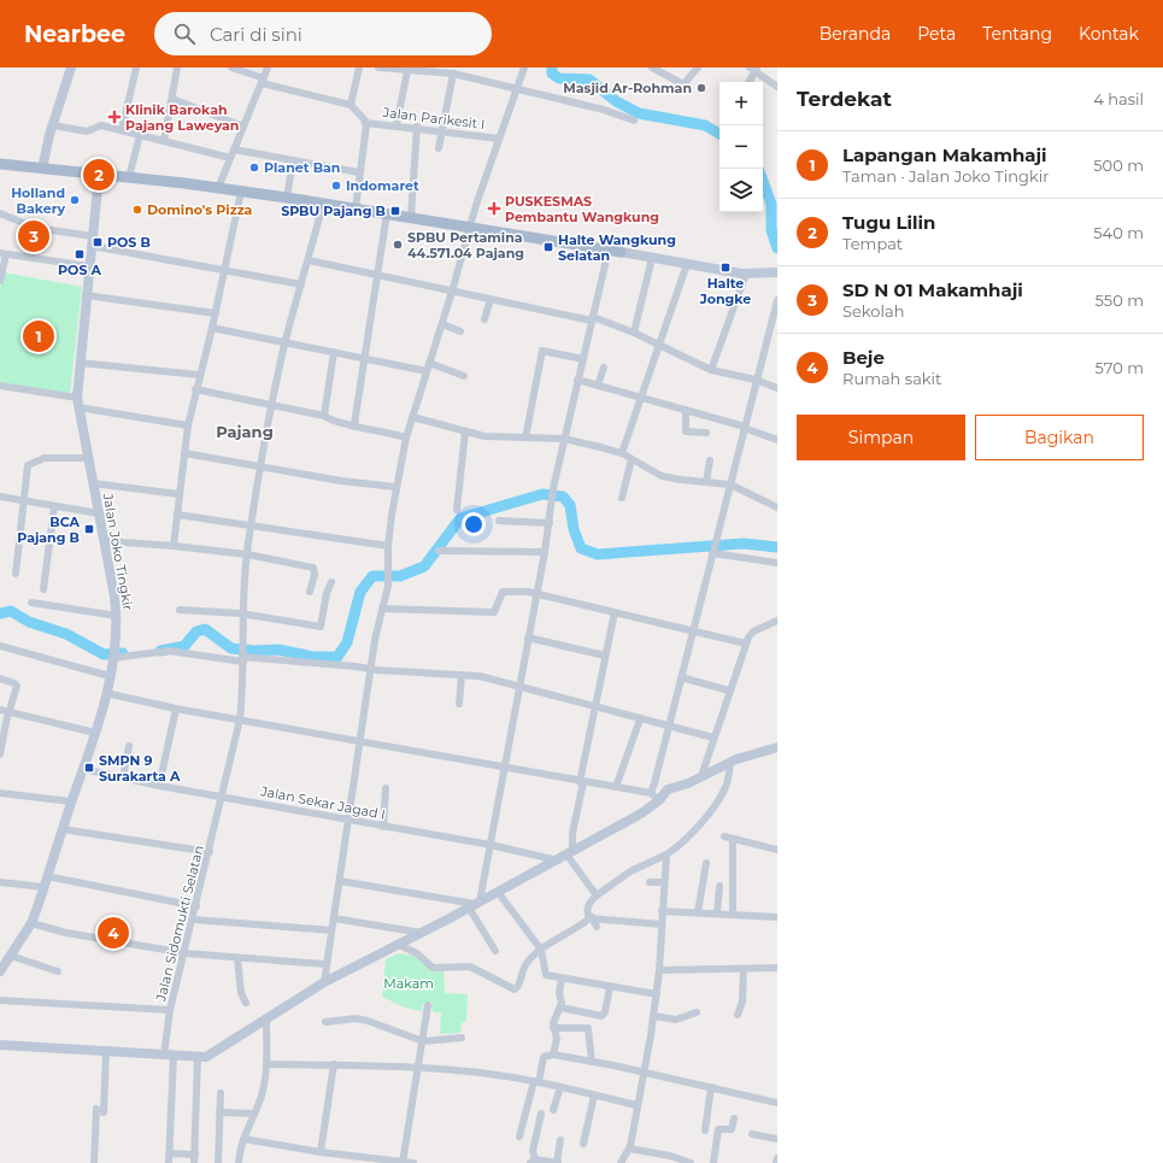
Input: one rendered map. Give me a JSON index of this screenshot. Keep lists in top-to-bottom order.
{
  "streets": {
    "main road": ["Jalan Joko Tingkir"],
    "street": ["Jalan Parikesit I", "Jalan Sekar Jagad I", "Jalan Sidomukti Selatan"]
  },
  "crossings": [
    ["Jalan Joko Tingkir", "Jalan Sekar Jagad I"],
    ["Jalan Sekar Jagad I", "Jalan Sidomukti Selatan"]
  ],
  "districts": ["Pajang"],
  "parks": ["Makam"],
  "places": {
    "other": [
      "Masjid Ar-Rohman",
      "Planet Ban",
      "Indomaret",
      "Holland Bakery",
      "Domino's Pizza",
      "SPBU Pertamina 44.571.04 Pajang"
    ],
    "health": ["Klinik Barokah Pajang Laweyan", "PUSKESMAS Pembantu Wangkung"],
    "transit": [
      "SPBU Pajang B",
      "POS B",
      "Halte Wangkung Selatan",
      "POS A",
      "Halte Jongke",
      "BCA Pajang B",
      "SMPN 9 Surakarta A"
    ]
  },
  "page": {
    "header": "Nearbee",
    "search": "Cari di sini",
    "nav": [
      "Beranda",
      "Peta",
      "Tentang",
      "Kontak"
    ],
    "heading": ["Terdekat", "4 hasil"],
    "map_buttons": ["+", "−"],
    "list": [
      {
        "mark": "1",
        "name": "Lapangan Makamhaji",
        "note": "Taman · Jalan Joko Tingkir",
        "value": "500 m"
      },
      {
        "mark": "2",
        "name": "Tugu Lilin",
        "note": "Tempat",
        "value": "540 m"
      },
      {
        "mark": "3",
        "name": "SD N 01 Makamhaji",
        "note": "Sekolah",
        "value": "550 m"
      },
      {
        "mark": "4",
        "name": "Beje",
        "note": "Rumah sakit",
        "value": "570 m"
      }
    ],
    "pins": [
      "2",
      "3",
      "1",
      "4"
    ],
    "buttons": ["Simpan", "Bagikan"]
  }
}
